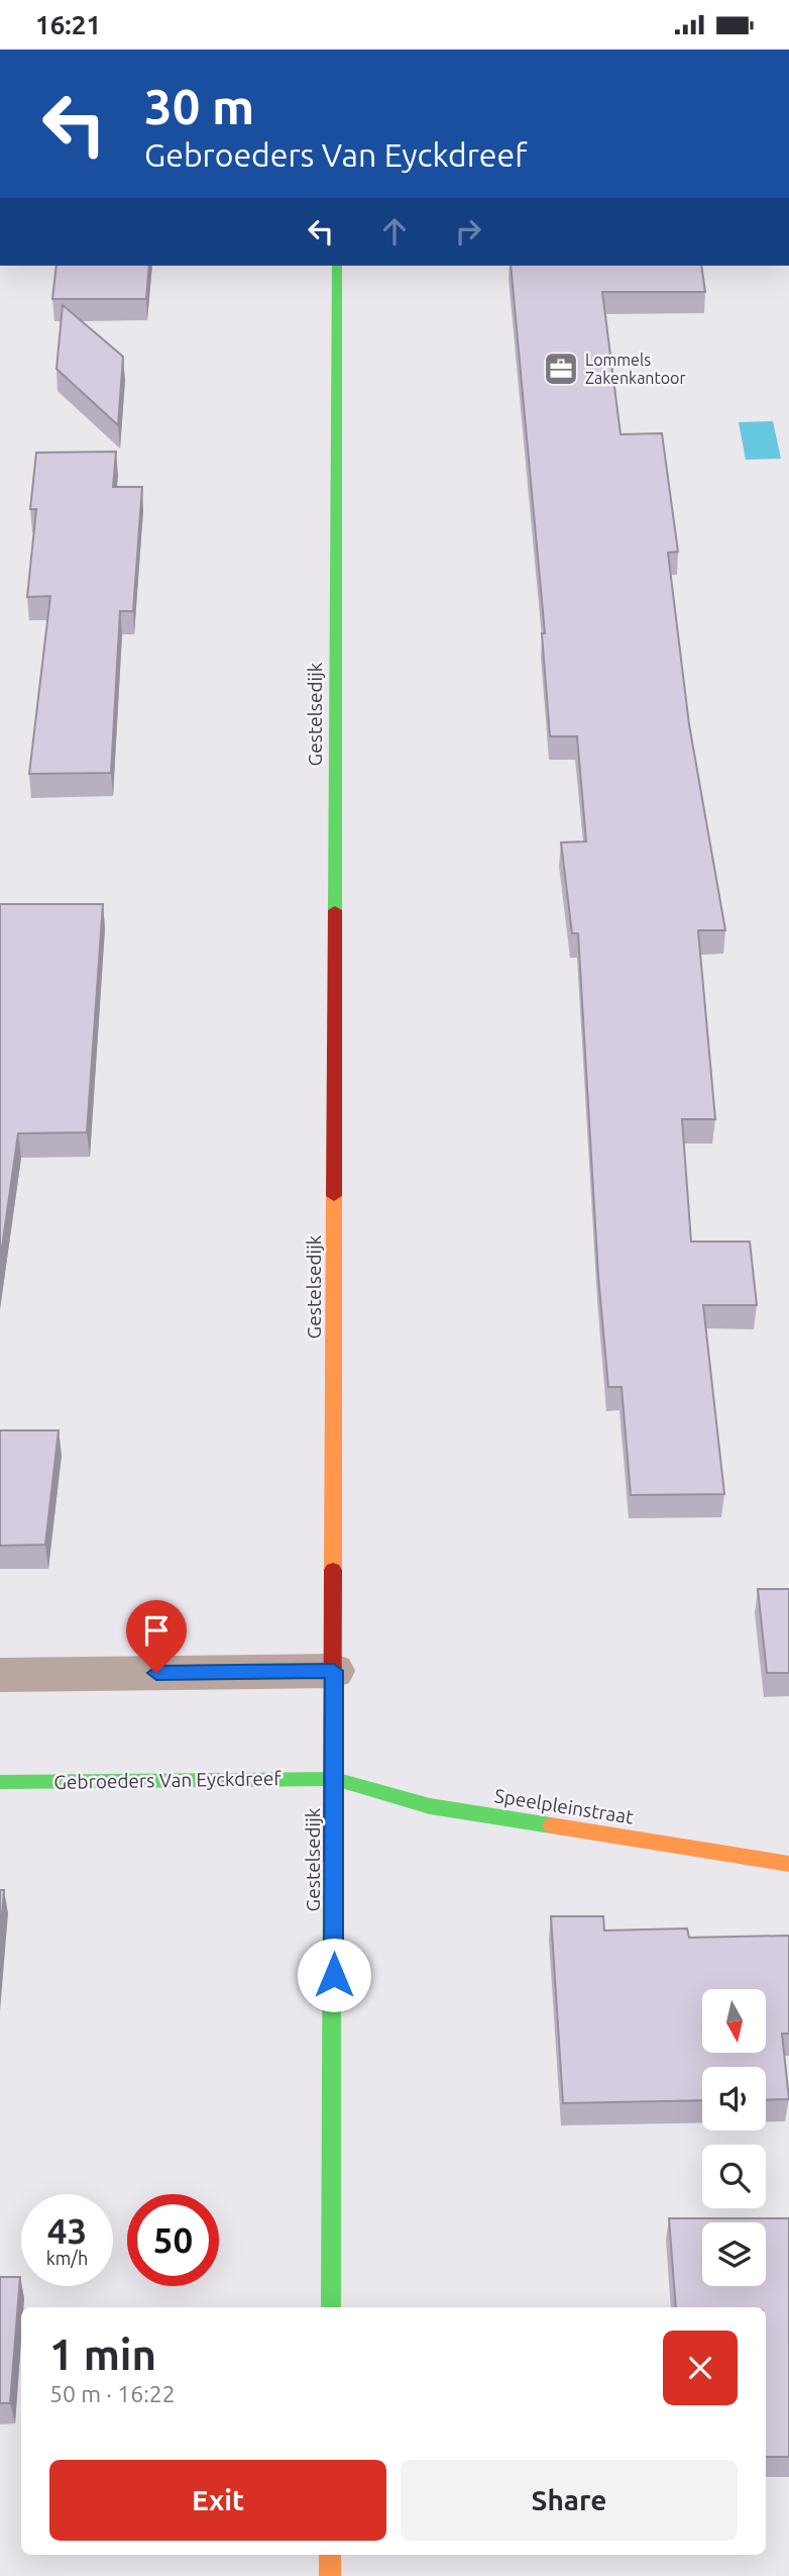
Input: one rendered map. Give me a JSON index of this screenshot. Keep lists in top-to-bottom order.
{
  "streets": {
    "main road": ["Gestelsedijk", "Gebroeders Van Eyckdreef", "Speelpleinstraat"]
  },
  "crossings": [
    ["Gestelsedijk", "Gebroeders Van Eyckdreef"],
    ["Gestelsedijk", "Speelpleinstraat"],
    ["Gebroeders Van Eyckdreef", "Speelpleinstraat"]
  ],
  "places": {
    "office": ["Lommels Zakenkantoor"]
  },
  "north": "bottom",
  "page": {
    "status": "16:21",
    "turn": ["30 m", "Gebroeders Van Eyckdreef"],
    "speed": "43 km/h",
    "limit": "50",
    "heading": ["1 min", "50 m · 16:22"],
    "buttons": ["Exit", "Share"]
  }
}
